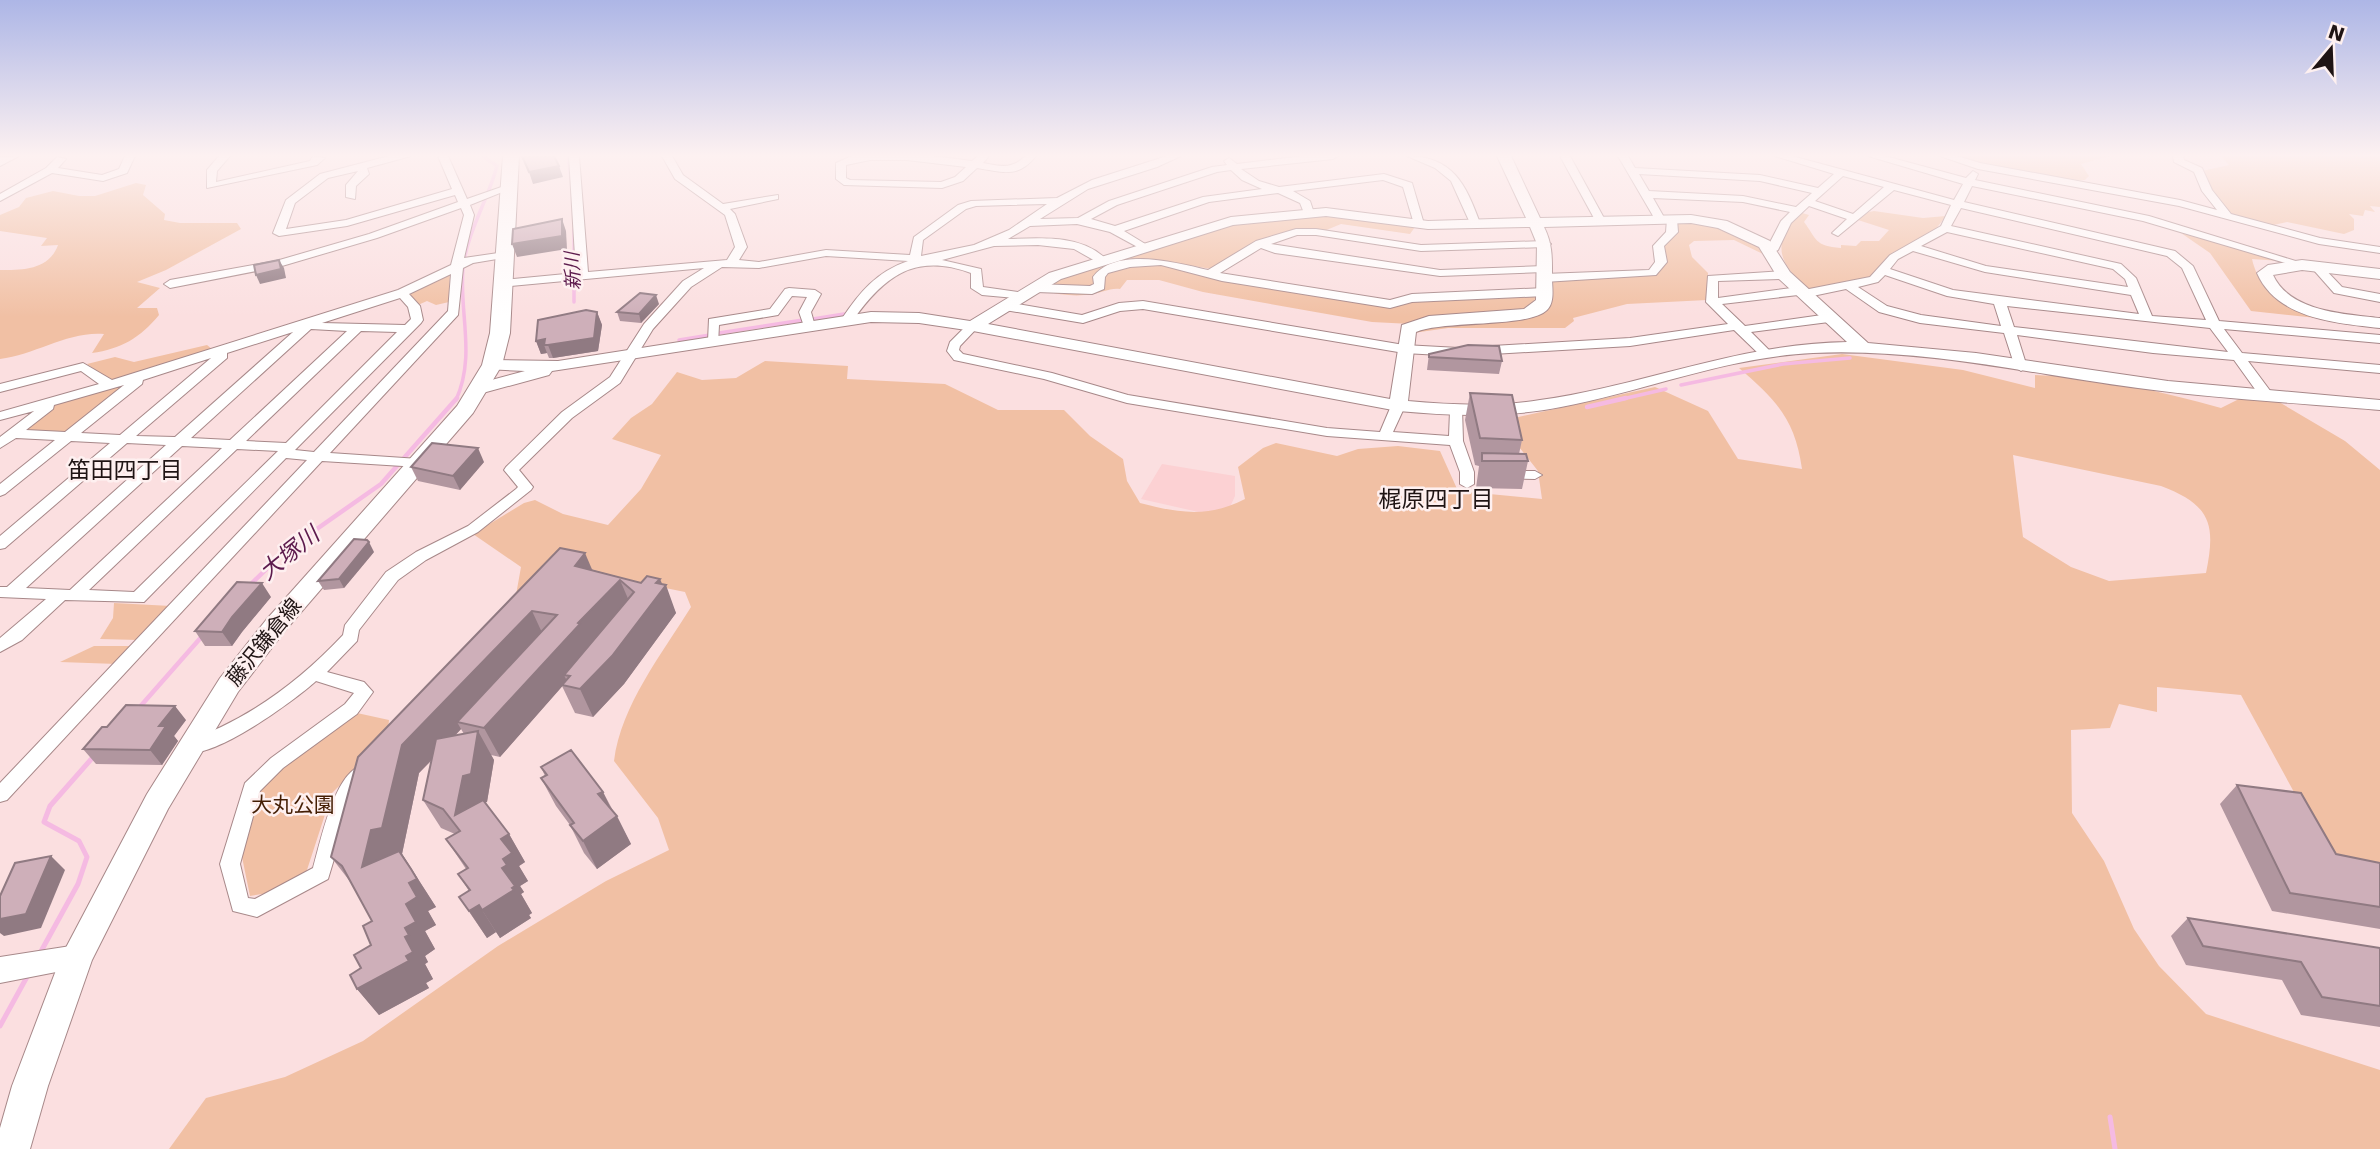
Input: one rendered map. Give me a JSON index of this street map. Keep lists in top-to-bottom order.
{
  "streets": {
    "main road": ["藤沢鎌倉線"]
  },
  "districts": ["笛田四丁目", "梶原四丁目"],
  "water": ["新川", "大塚川"],
  "parks": ["大丸公園"],
  "north": "top"
}
